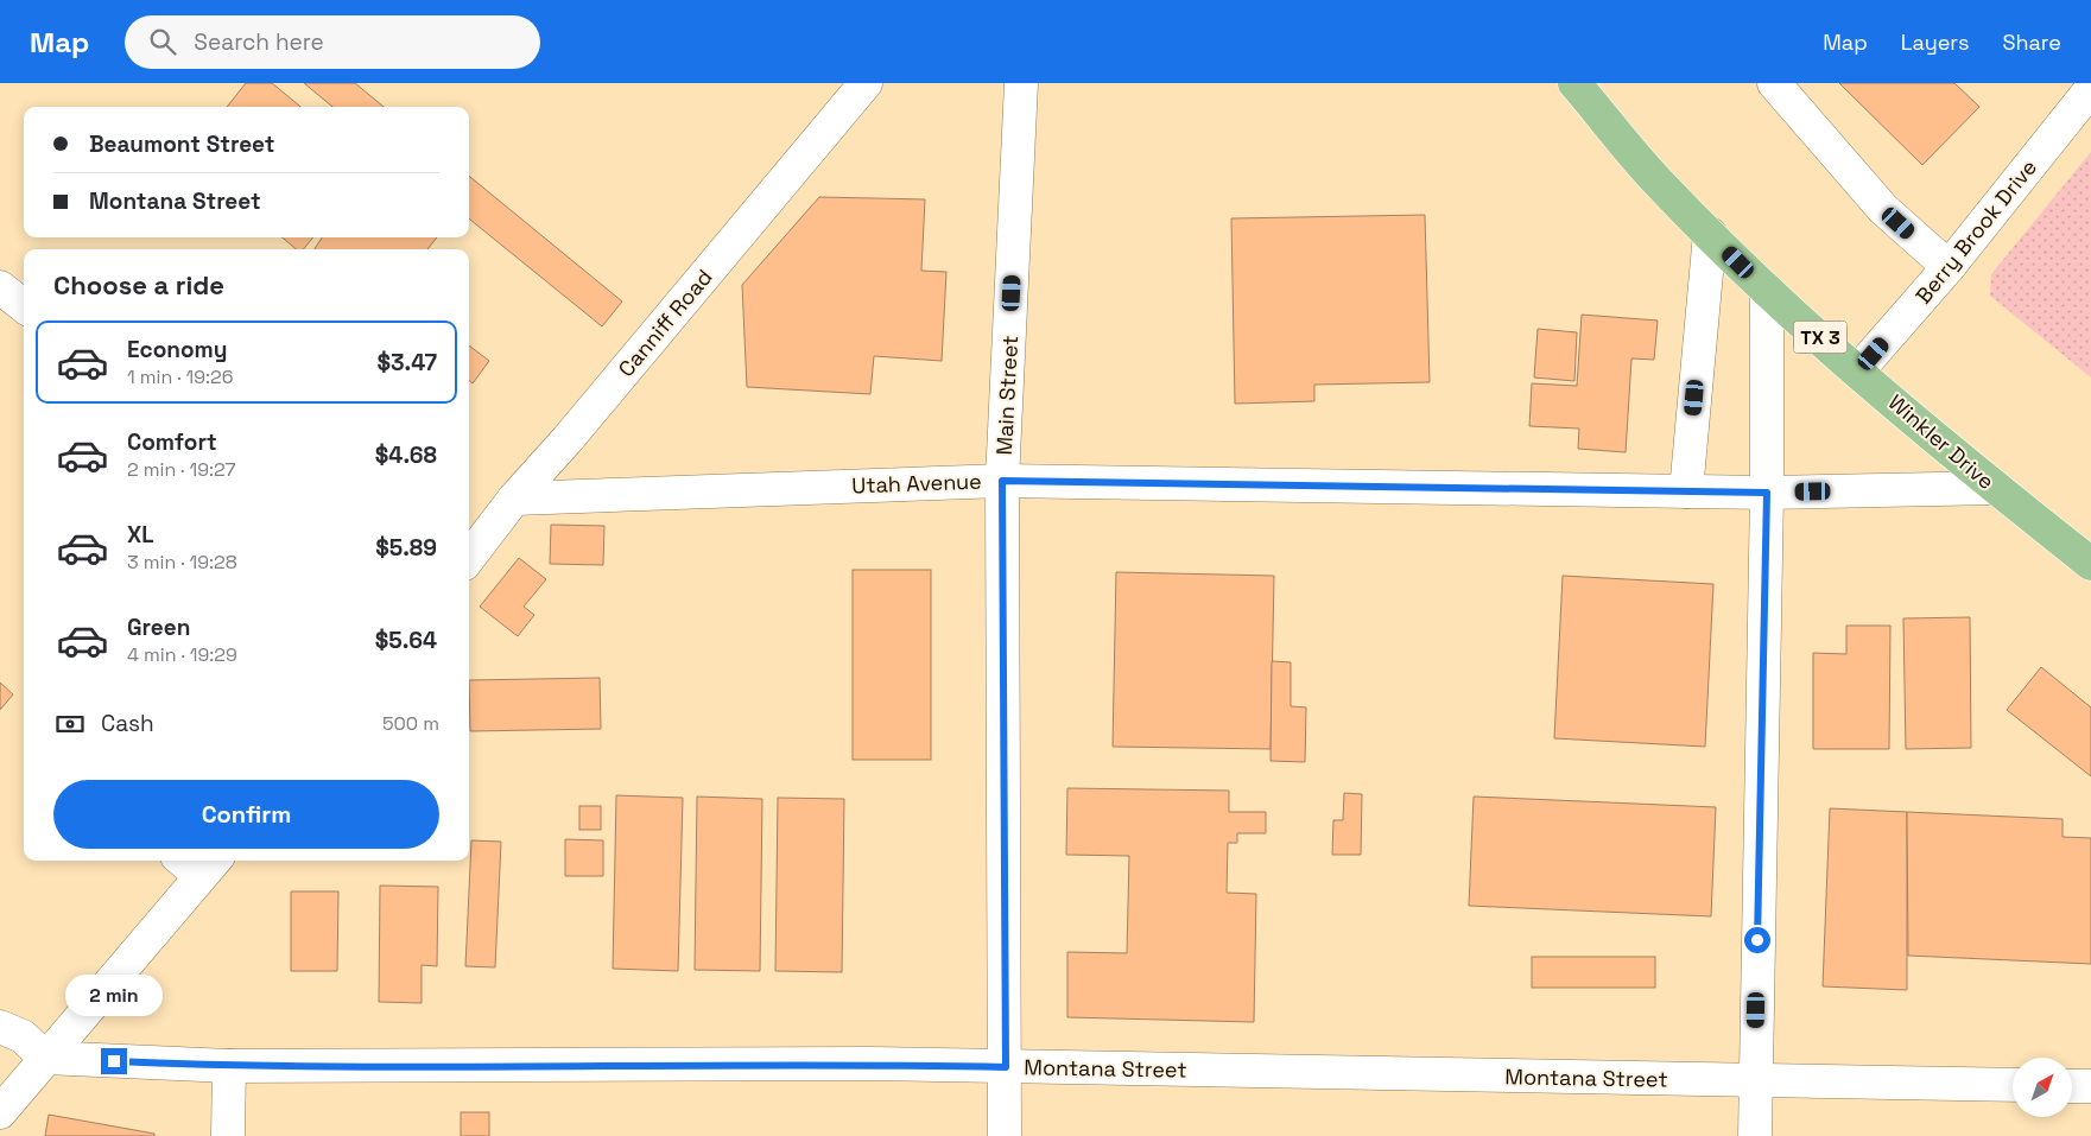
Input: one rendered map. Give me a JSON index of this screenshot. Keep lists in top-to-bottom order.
{
  "streets": {
    "main road": ["TX 3", "Winkler Drive"],
    "street": [
      "Berry Brook Drive",
      "Canniff Road",
      "Main Street",
      "Utah Avenue",
      "Montana Street"
    ]
  },
  "crossings": [
    ["Berry Brook Drive", "Winkler Drive"],
    ["Canniff Road", "Utah Avenue"],
    ["Main Street", "Utah Avenue"],
    ["Main Street", "Montana Street"],
    ["Winkler Drive", "Utah Avenue"]
  ],
  "north": "top right",
  "page": {
    "header": "Map",
    "search": "Search here",
    "nav": ["Map", "Layers", "Share"],
    "banner": ["Beaumont Street", "Montana Street"],
    "heading": "Choose a ride",
    "list": [
      {
        "name": "Economy",
        "note": "1 min · 19:26",
        "value": "$3.47"
      },
      {
        "name": "Comfort",
        "note": "2 min · 19:27",
        "value": "$4.68"
      },
      {
        "name": "XL",
        "note": "3 min · 19:28",
        "value": "$5.89"
      },
      {
        "name": "Green",
        "note": "4 min · 19:29",
        "value": "$5.64"
      }
    ],
    "pay": ["Cash", "500 m"],
    "buttons": "Confirm",
    "bubble": "2 min"
  }
}
